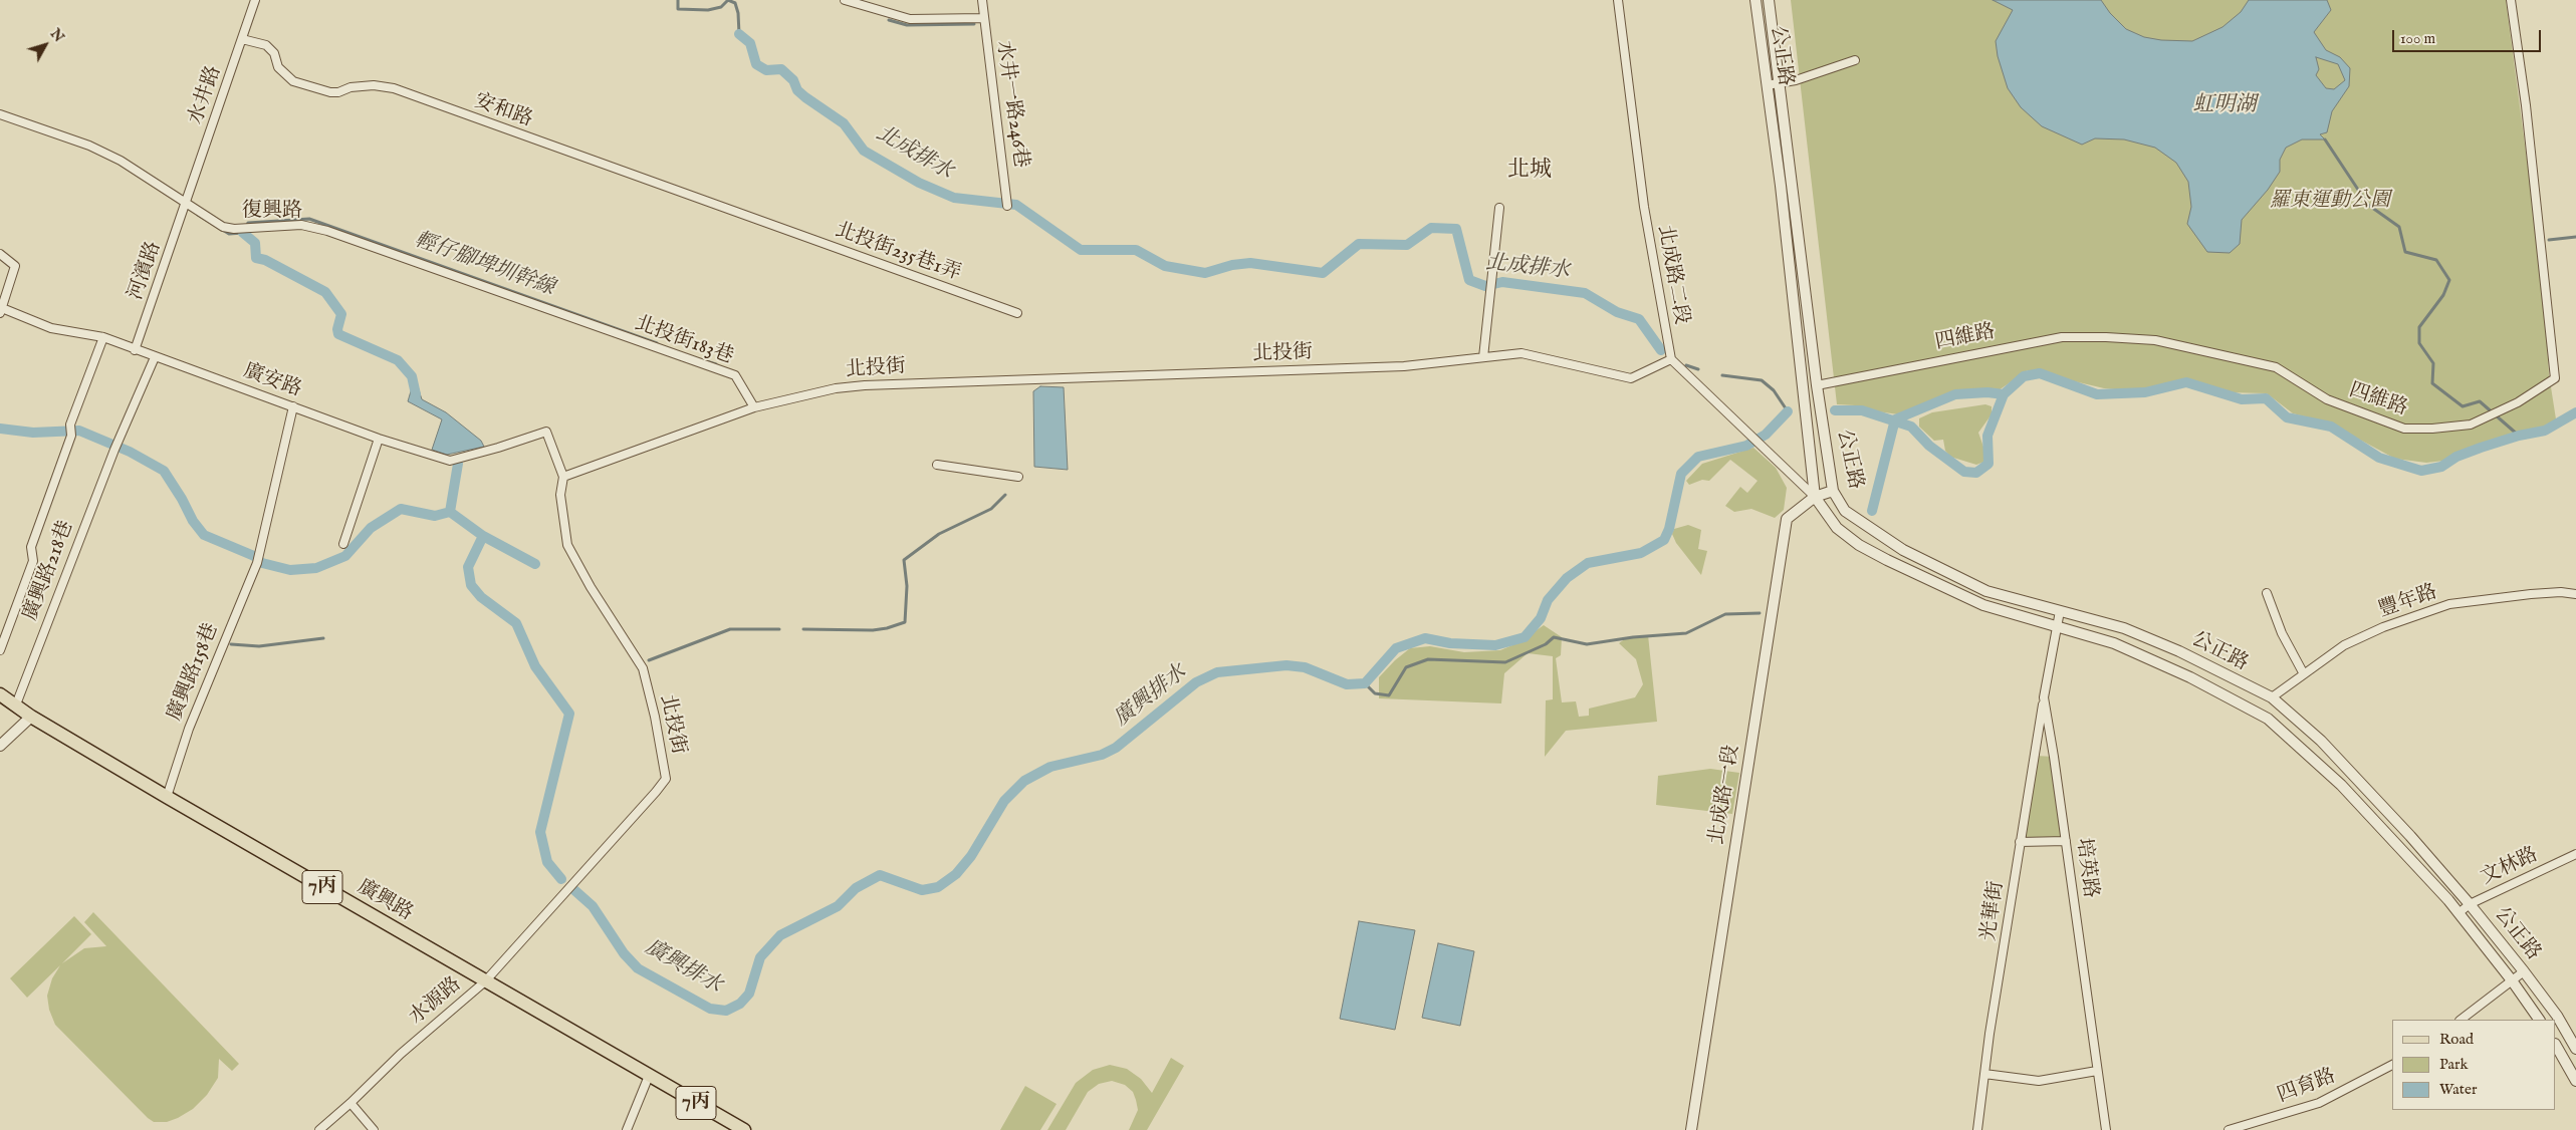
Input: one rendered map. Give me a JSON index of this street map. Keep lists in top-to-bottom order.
{
  "streets": {
    "main road": ["7丙", "廣興路"],
    "street": [
      "公正路",
      "水井路",
      "水井一路246巷",
      "安和路",
      "復興路",
      "北投街235巷1弄",
      "河濱路",
      "北成路二段",
      "四維路",
      "北投街183巷",
      "北投街",
      "廣安路",
      "廣興路218巷",
      "豐年路",
      "廣興路158巷",
      "北成路一段",
      "文林路",
      "培英路",
      "光華街",
      "水源路",
      "四育路"
    ]
  },
  "crossings": [
    ["公正路", "四維路"],
    ["公正路", "豐年路"],
    ["公正路", "北成路一段"],
    ["公正路", "文林路"],
    ["公正路", "培英路"],
    ["水井路", "安和路"],
    ["水井路", "復興路"],
    ["水井路", "河濱路"],
    ["安和路", "北投街235巷1弄"],
    ["復興路", "河濱路"],
    ["復興路", "北投街183巷"],
    ["河濱路", "廣安路"],
    ["北成路二段", "北投街"],
    ["北投街183巷", "北投街"],
    ["北投街", "廣安路"],
    ["北投街", "水源路"],
    ["廣安路", "廣興路218巷"],
    ["廣安路", "廣興路158巷"],
    ["廣興路218巷", "廣興路"],
    ["廣興路158巷", "廣興路"],
    ["培英路", "光華街"],
    ["7丙", "廣興路"],
    ["廣興路", "水源路"]
  ],
  "districts": ["北城"],
  "water": [
    "虹明湖",
    "北成排水",
    "輕仔腳埤圳幹線",
    "廣興排水"
  ],
  "parks": ["羅東運動公園"],
  "legend": ["Road", "Park", "Water"],
  "scale_bar": "100 m",
  "north": "top right"
}
